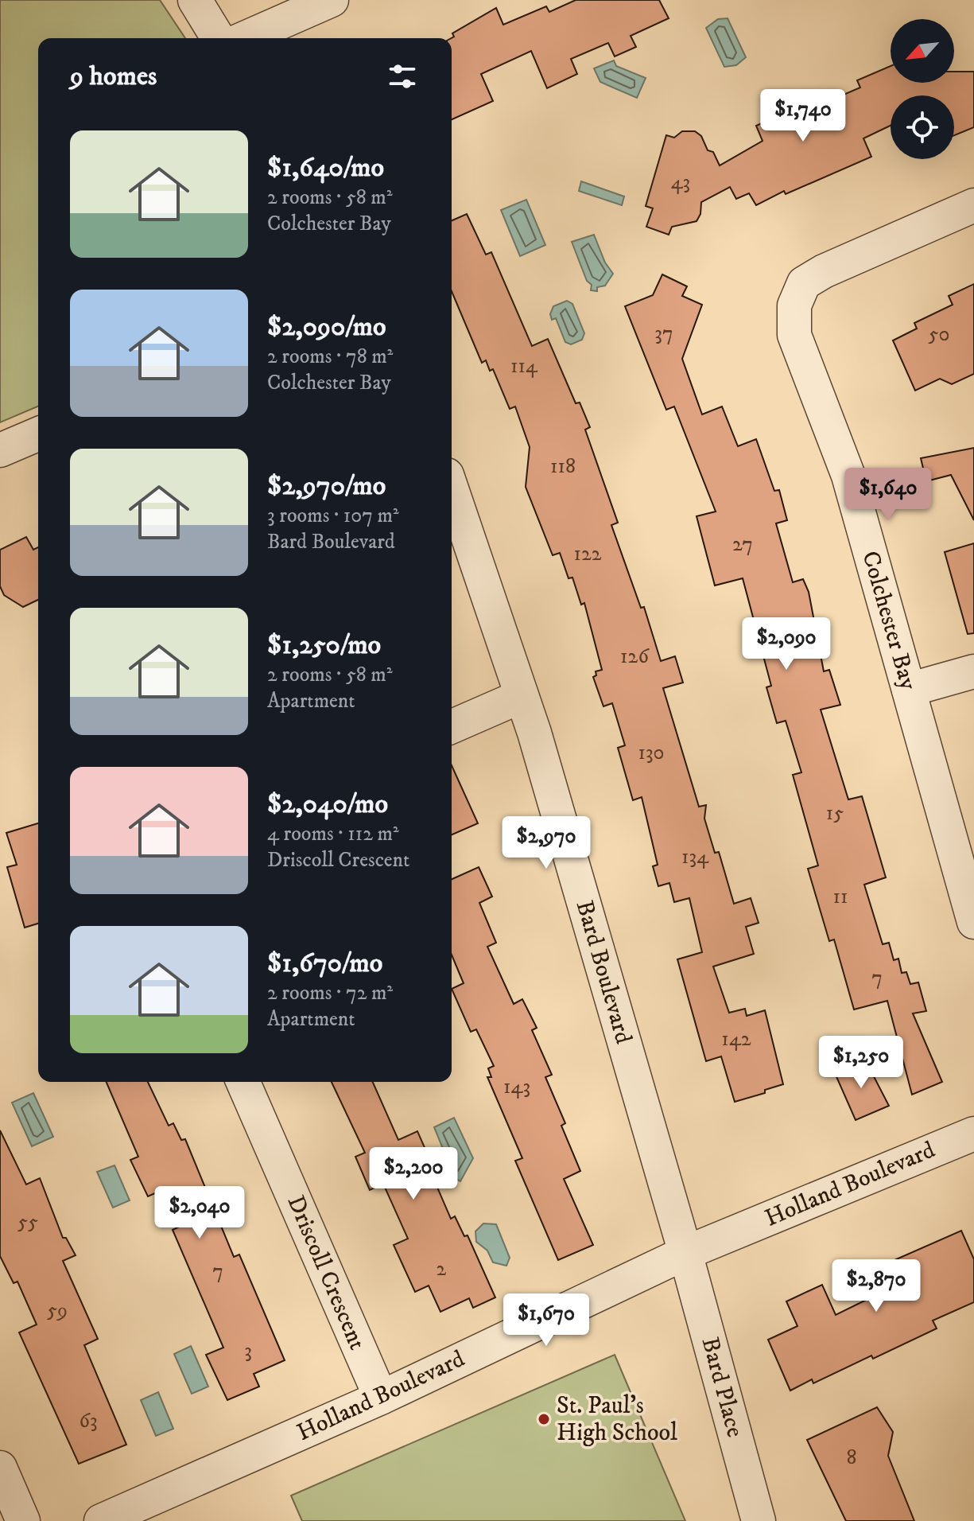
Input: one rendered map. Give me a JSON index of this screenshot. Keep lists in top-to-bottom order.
{
  "streets": {
    "street": [
      "Colchester Bay",
      "Bard Boulevard",
      "Holland Boulevard",
      "Driscoll Crescent",
      "Bard Place"
    ]
  },
  "crossings": [
    ["Bard Boulevard", "Holland Boulevard"],
    ["Bard Boulevard", "Bard Place"],
    ["Holland Boulevard", "Driscoll Crescent"],
    ["Holland Boulevard", "Bard Place"]
  ],
  "places": ["St. Paul's High School"],
  "house_numbers": [
    "43",
    "37",
    "50",
    "114",
    "118",
    "27",
    "122",
    "126",
    "130",
    "15",
    "134",
    "11",
    "7",
    "142",
    "143",
    "55",
    "2",
    "7",
    "59",
    "3",
    "63",
    "8"
  ],
  "north": "bottom left",
  "page": {
    "heading": "9 homes",
    "price": [
      "$1,740",
      "$1,640",
      "$2,090",
      "$2,970",
      "$1,250",
      "$2,200",
      "$2,040",
      "$2,870",
      "$1,670"
    ],
    "list": [
      {
        "name": "$1,640/mo",
        "note": "2 rooms · 58 m² · Colchester Bay"
      },
      {
        "name": "$2,090/mo",
        "note": "2 rooms · 78 m² · Colchester Bay"
      },
      {
        "name": "$2,970/mo",
        "note": "3 rooms · 107 m² · Bard Boulevard"
      },
      {
        "name": "$1,250/mo",
        "note": "2 rooms · 58 m² · Apartment"
      },
      {
        "name": "$2,040/mo",
        "note": "4 rooms · 112 m² · Driscoll Crescent"
      },
      {
        "name": "$1,670/mo",
        "note": "2 rooms · 72 m² · Apartment"
      }
    ]
  }
}
